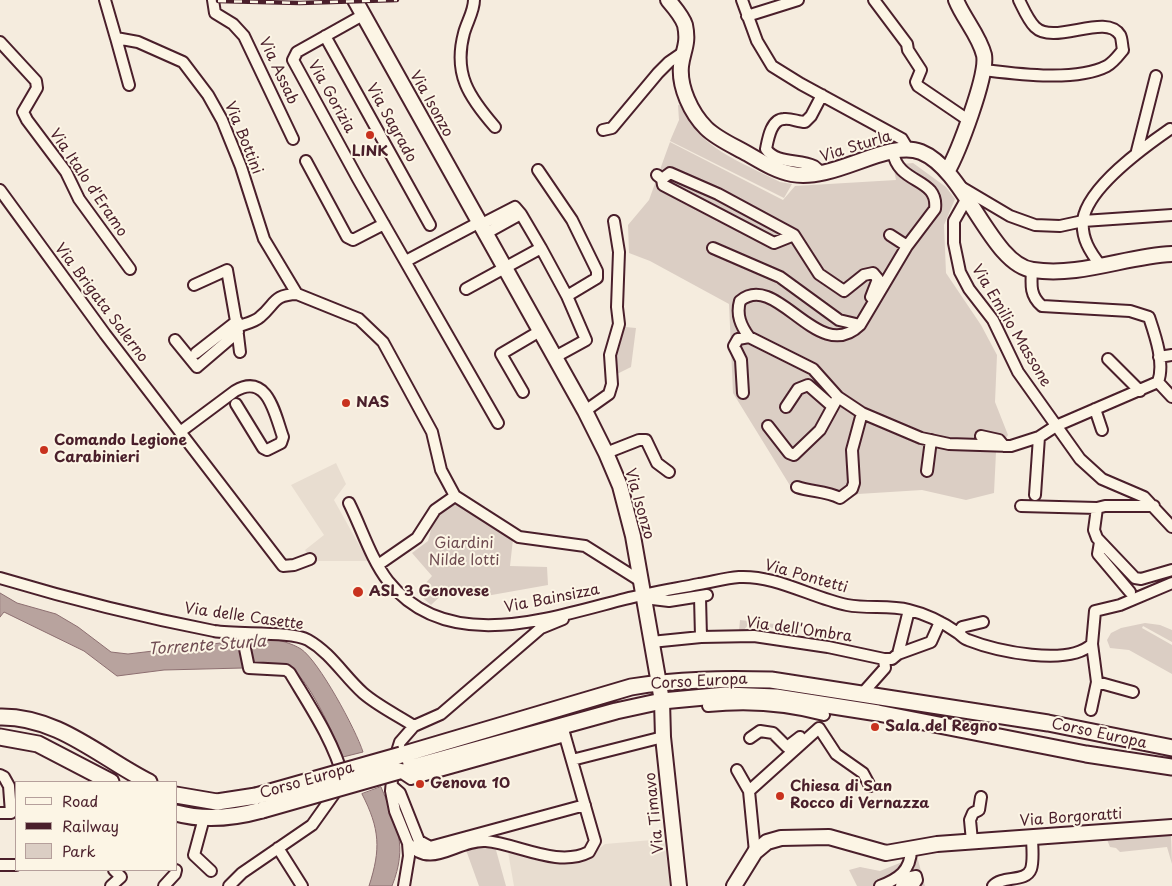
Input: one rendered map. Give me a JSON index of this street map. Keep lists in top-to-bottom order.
{
  "streets": {
    "main road": ["Corso Europa"],
    "street": [
      "Via Assab",
      "Via Gorizia",
      "Via Isonzo",
      "Via Sagrado",
      "Via Bottini",
      "Via Sturla",
      "Via Italo d'Eramo",
      "Via Brigata Salerno",
      "Via Emilio Massone",
      "Via Pontetti",
      "Via Bainsizza",
      "Via delle Casette",
      "Via dell'Ombra",
      "Via Timavo",
      "Via Borgoratti"
    ]
  },
  "crossings": [
    ["Via Gorizia", "Via Isonzo"],
    ["Via Gorizia", "Via Sagrado"],
    ["Via Isonzo", "Via Pontetti"],
    ["Via Isonzo", "Via Bainsizza"],
    ["Via Isonzo", "Via dell'Ombra"],
    ["Via Isonzo", "Corso Europa"],
    ["Via Isonzo", "Via Timavo"],
    ["Via Sturla", "Via Emilio Massone"],
    ["Via Pontetti", "Via Bainsizza"],
    ["Via Pontetti", "Via dell'Ombra"],
    ["Corso Europa", "Via Timavo"]
  ],
  "water": ["Torrente Sturla"],
  "parks": ["Giardini Nilde Iotti"],
  "places": [
    "LINK",
    "NAS",
    "Comando Legione Carabinieri",
    "ASL 3 Genovese",
    "Sala del Regno",
    "Genova 10",
    "Chiesa di San Rocco di Vernazza"
  ],
  "legend": ["Road", "Railway", "Park"]
}
